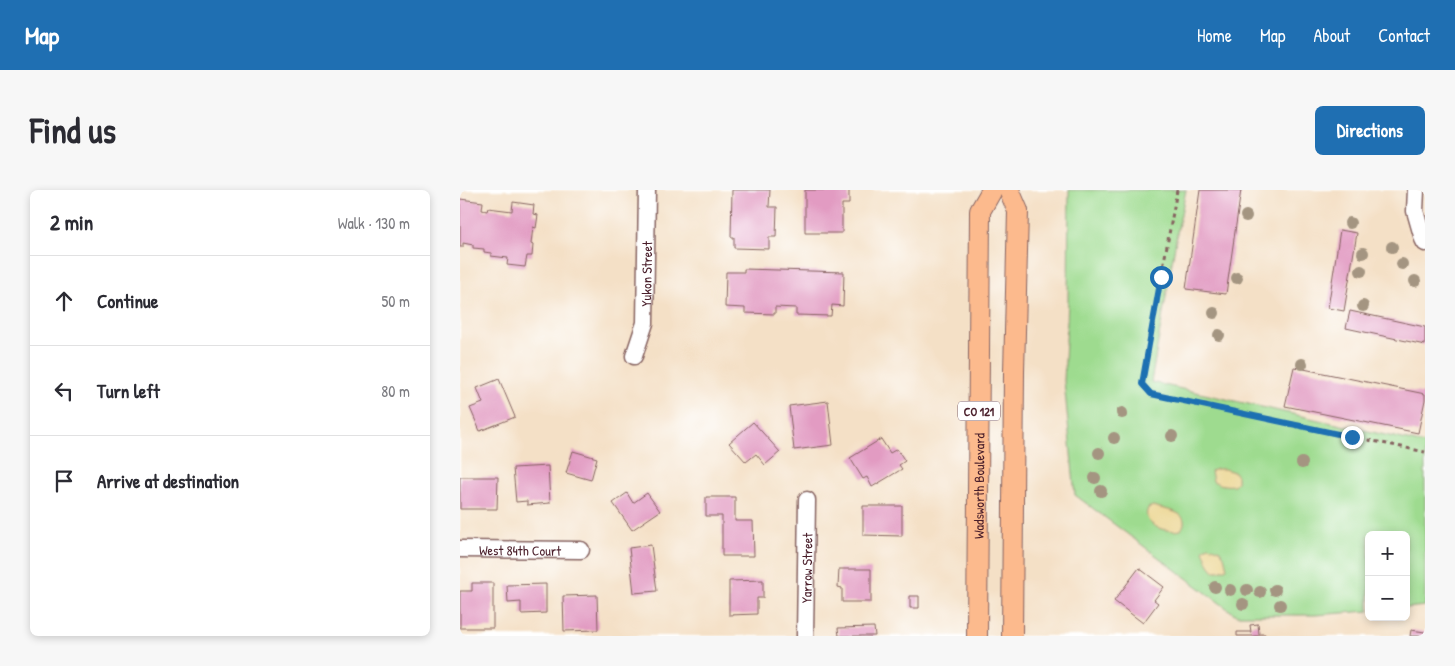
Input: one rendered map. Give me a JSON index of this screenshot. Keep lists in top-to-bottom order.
{
  "streets": {
    "main road": ["CO 121", "Wadsworth Boulevard"],
    "street": ["Yukon Street", "West 84th Court", "Yarrow Street"]
  },
  "page": {
    "header": "Map",
    "nav": [
      "Home",
      "Map",
      "About",
      "Contact"
    ],
    "buttons": "Directions",
    "title": "Find us",
    "heading": ["2 min", "Walk · 130 m"],
    "list": [
      ["Continue", "50 m"],
      ["Turn left", "80 m"],
      "Arrive at destination"
    ],
    "map_buttons": ["+", "−"]
  }
}
